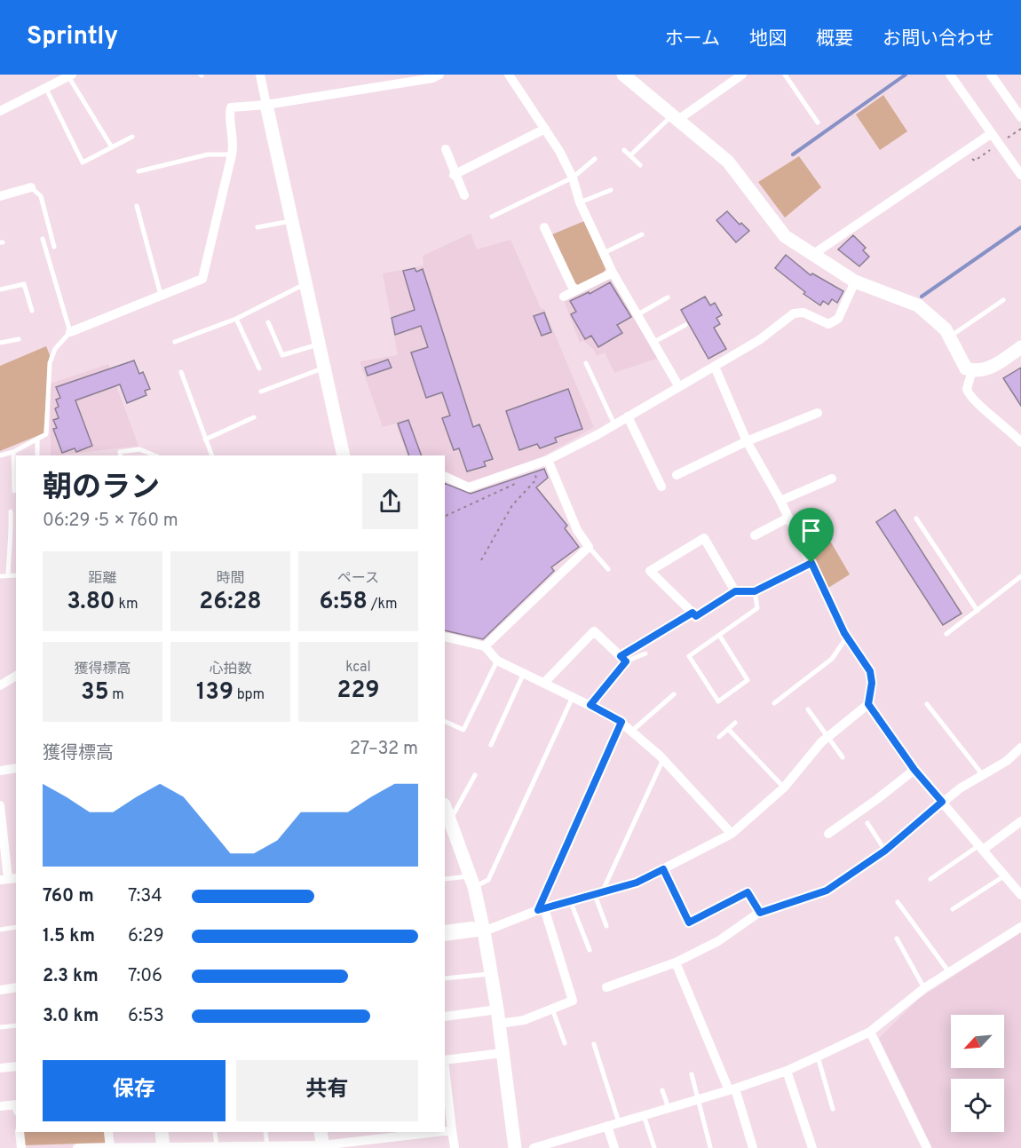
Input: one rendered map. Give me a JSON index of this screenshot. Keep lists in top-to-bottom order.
{
  "north": "bottom left",
  "page": {
    "header": "Sprintly",
    "nav": [
      "ホーム",
      "地図",
      "概要",
      "お問い合わせ"
    ],
    "heading": ["朝のラン", "06:29 · 5 × 760 m"],
    "stats": [
      ["距離", "3.80 km"],
      ["時間", "26:28"],
      ["ペース", "6:58 /km"],
      ["獲得標高", "35 m"],
      ["心拍数", "139 bpm"],
      ["kcal", "229"]
    ],
    "chart": ["獲得標高", "27–32 m"],
    "list": [
      {
        "name": "760 m",
        "note": "7:34"
      },
      {
        "name": "1.5 km",
        "note": "6:29"
      },
      {
        "name": "2.3 km",
        "note": "7:06"
      },
      {
        "name": "3.0 km",
        "note": "6:53"
      }
    ],
    "buttons": ["保存", "共有"]
  }
}
